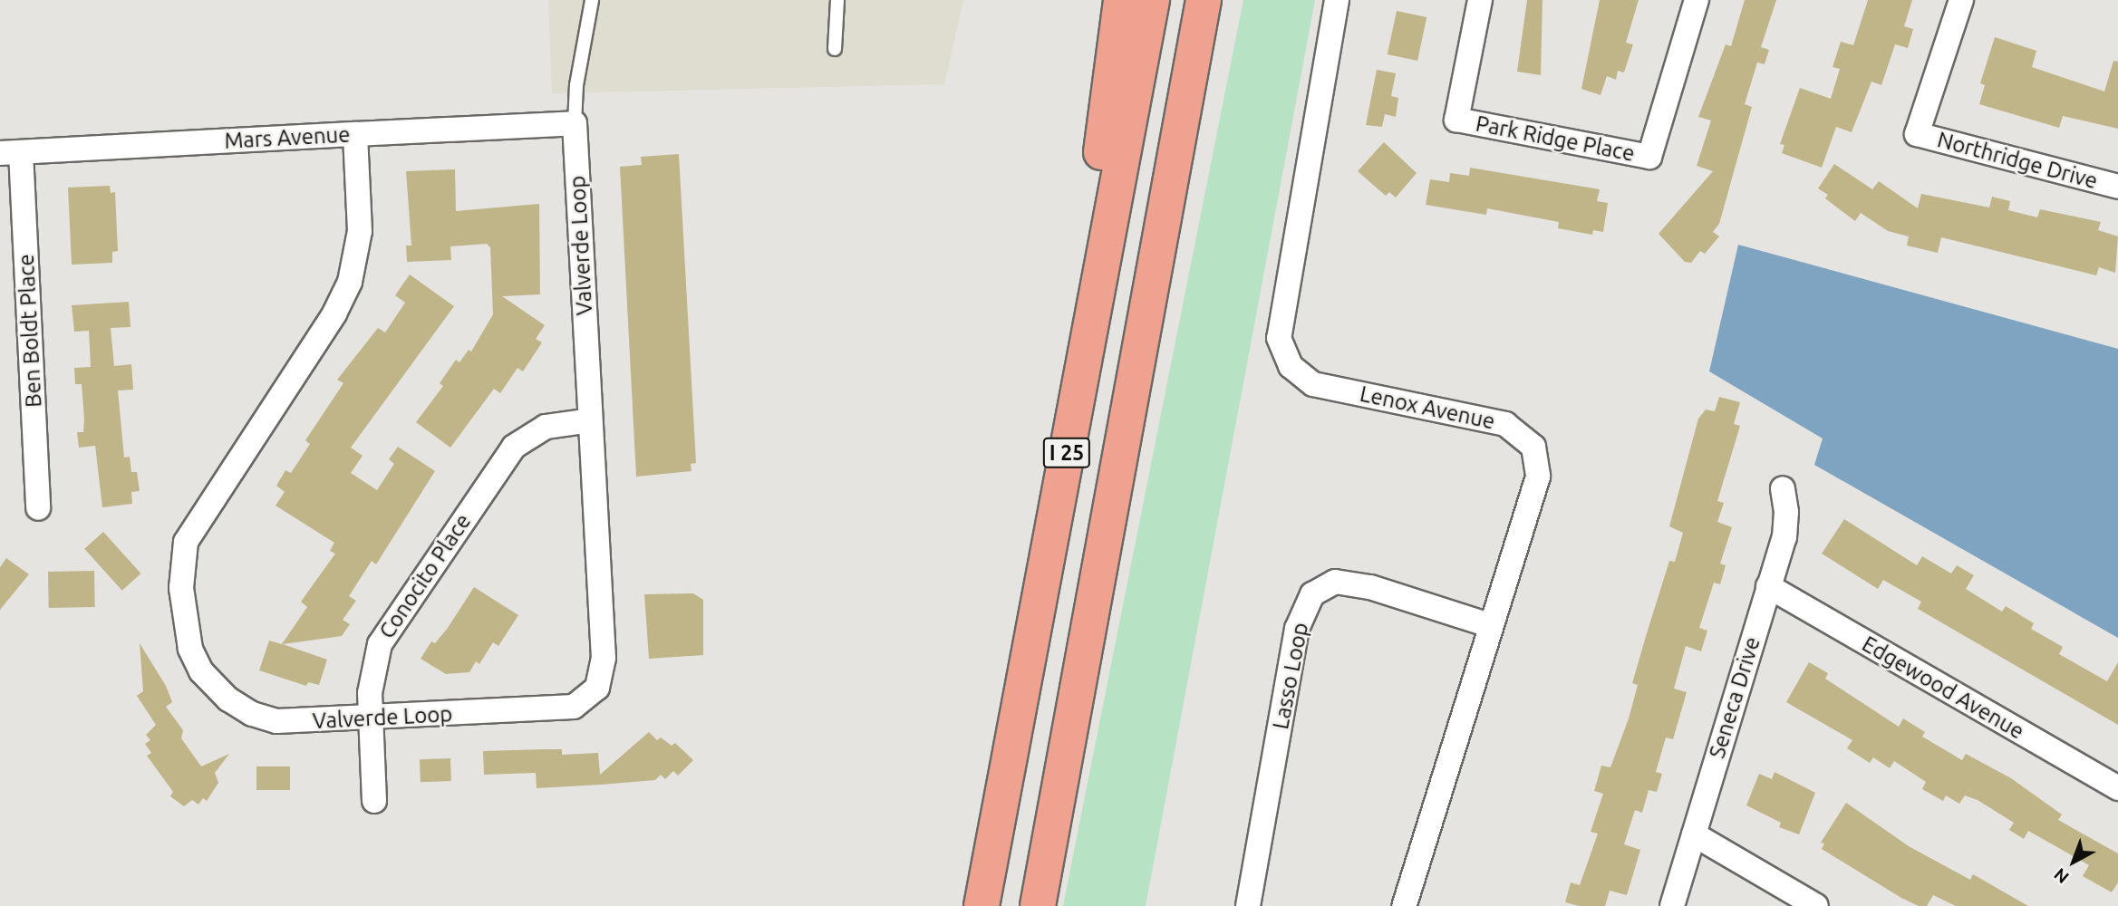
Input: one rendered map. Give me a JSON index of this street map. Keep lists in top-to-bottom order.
{
  "streets": {
    "highway": ["I 25"],
    "street": [
      "Mars Avenue",
      "Park Ridge Place",
      "Northridge Drive",
      "Valverde Loop",
      "Ben Boldt Place",
      "Lenox Avenue",
      "Conocito Place",
      "Lasso Loop",
      "Edgewood Avenue",
      "Seneca Drive"
    ]
  },
  "crossings": [
    ["Mars Avenue", "Valverde Loop"],
    ["Mars Avenue", "Ben Boldt Place"],
    ["Valverde Loop", "Conocito Place"],
    ["Lenox Avenue", "Lasso Loop"],
    ["Edgewood Avenue", "Seneca Drive"]
  ],
  "north": "bottom left"
}
